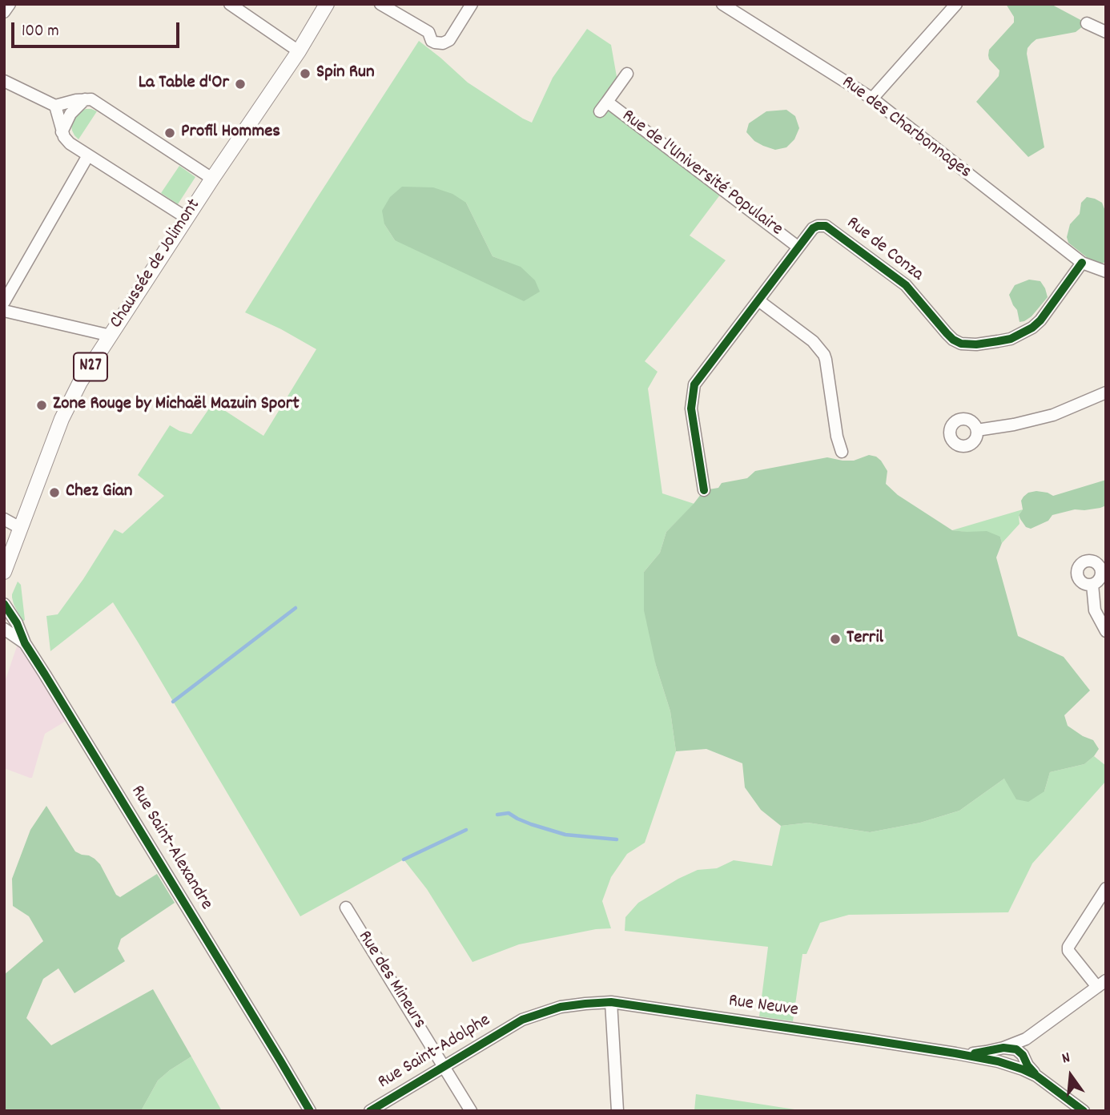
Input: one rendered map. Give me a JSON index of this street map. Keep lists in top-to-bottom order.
{
  "streets": {
    "main road": ["Chaussée de Jolimont", "N27"],
    "street": [
      "Rue des Charbonnages",
      "Rue de l'Université Populaire",
      "Rue de Conza",
      "Rue Saint-Alexandre",
      "Rue des Mineurs",
      "Rue Neuve",
      "Rue Saint-Adolphe"
    ]
  },
  "crossings": [
    ["Rue des Charbonnages", "Rue de Conza"],
    ["Rue de l'Université Populaire", "Rue de Conza"],
    ["Rue des Mineurs", "Rue Saint-Adolphe"],
    ["Rue Neuve", "Rue Saint-Adolphe"]
  ],
  "places": [
    "Spin Run",
    "La Table d'Or",
    "Profil Hommes",
    "Zone Rouge by Michaël Mazuin Sport",
    "Chez Gian",
    "Terril"
  ],
  "scale_bar": "100 m",
  "north": "top"
}
